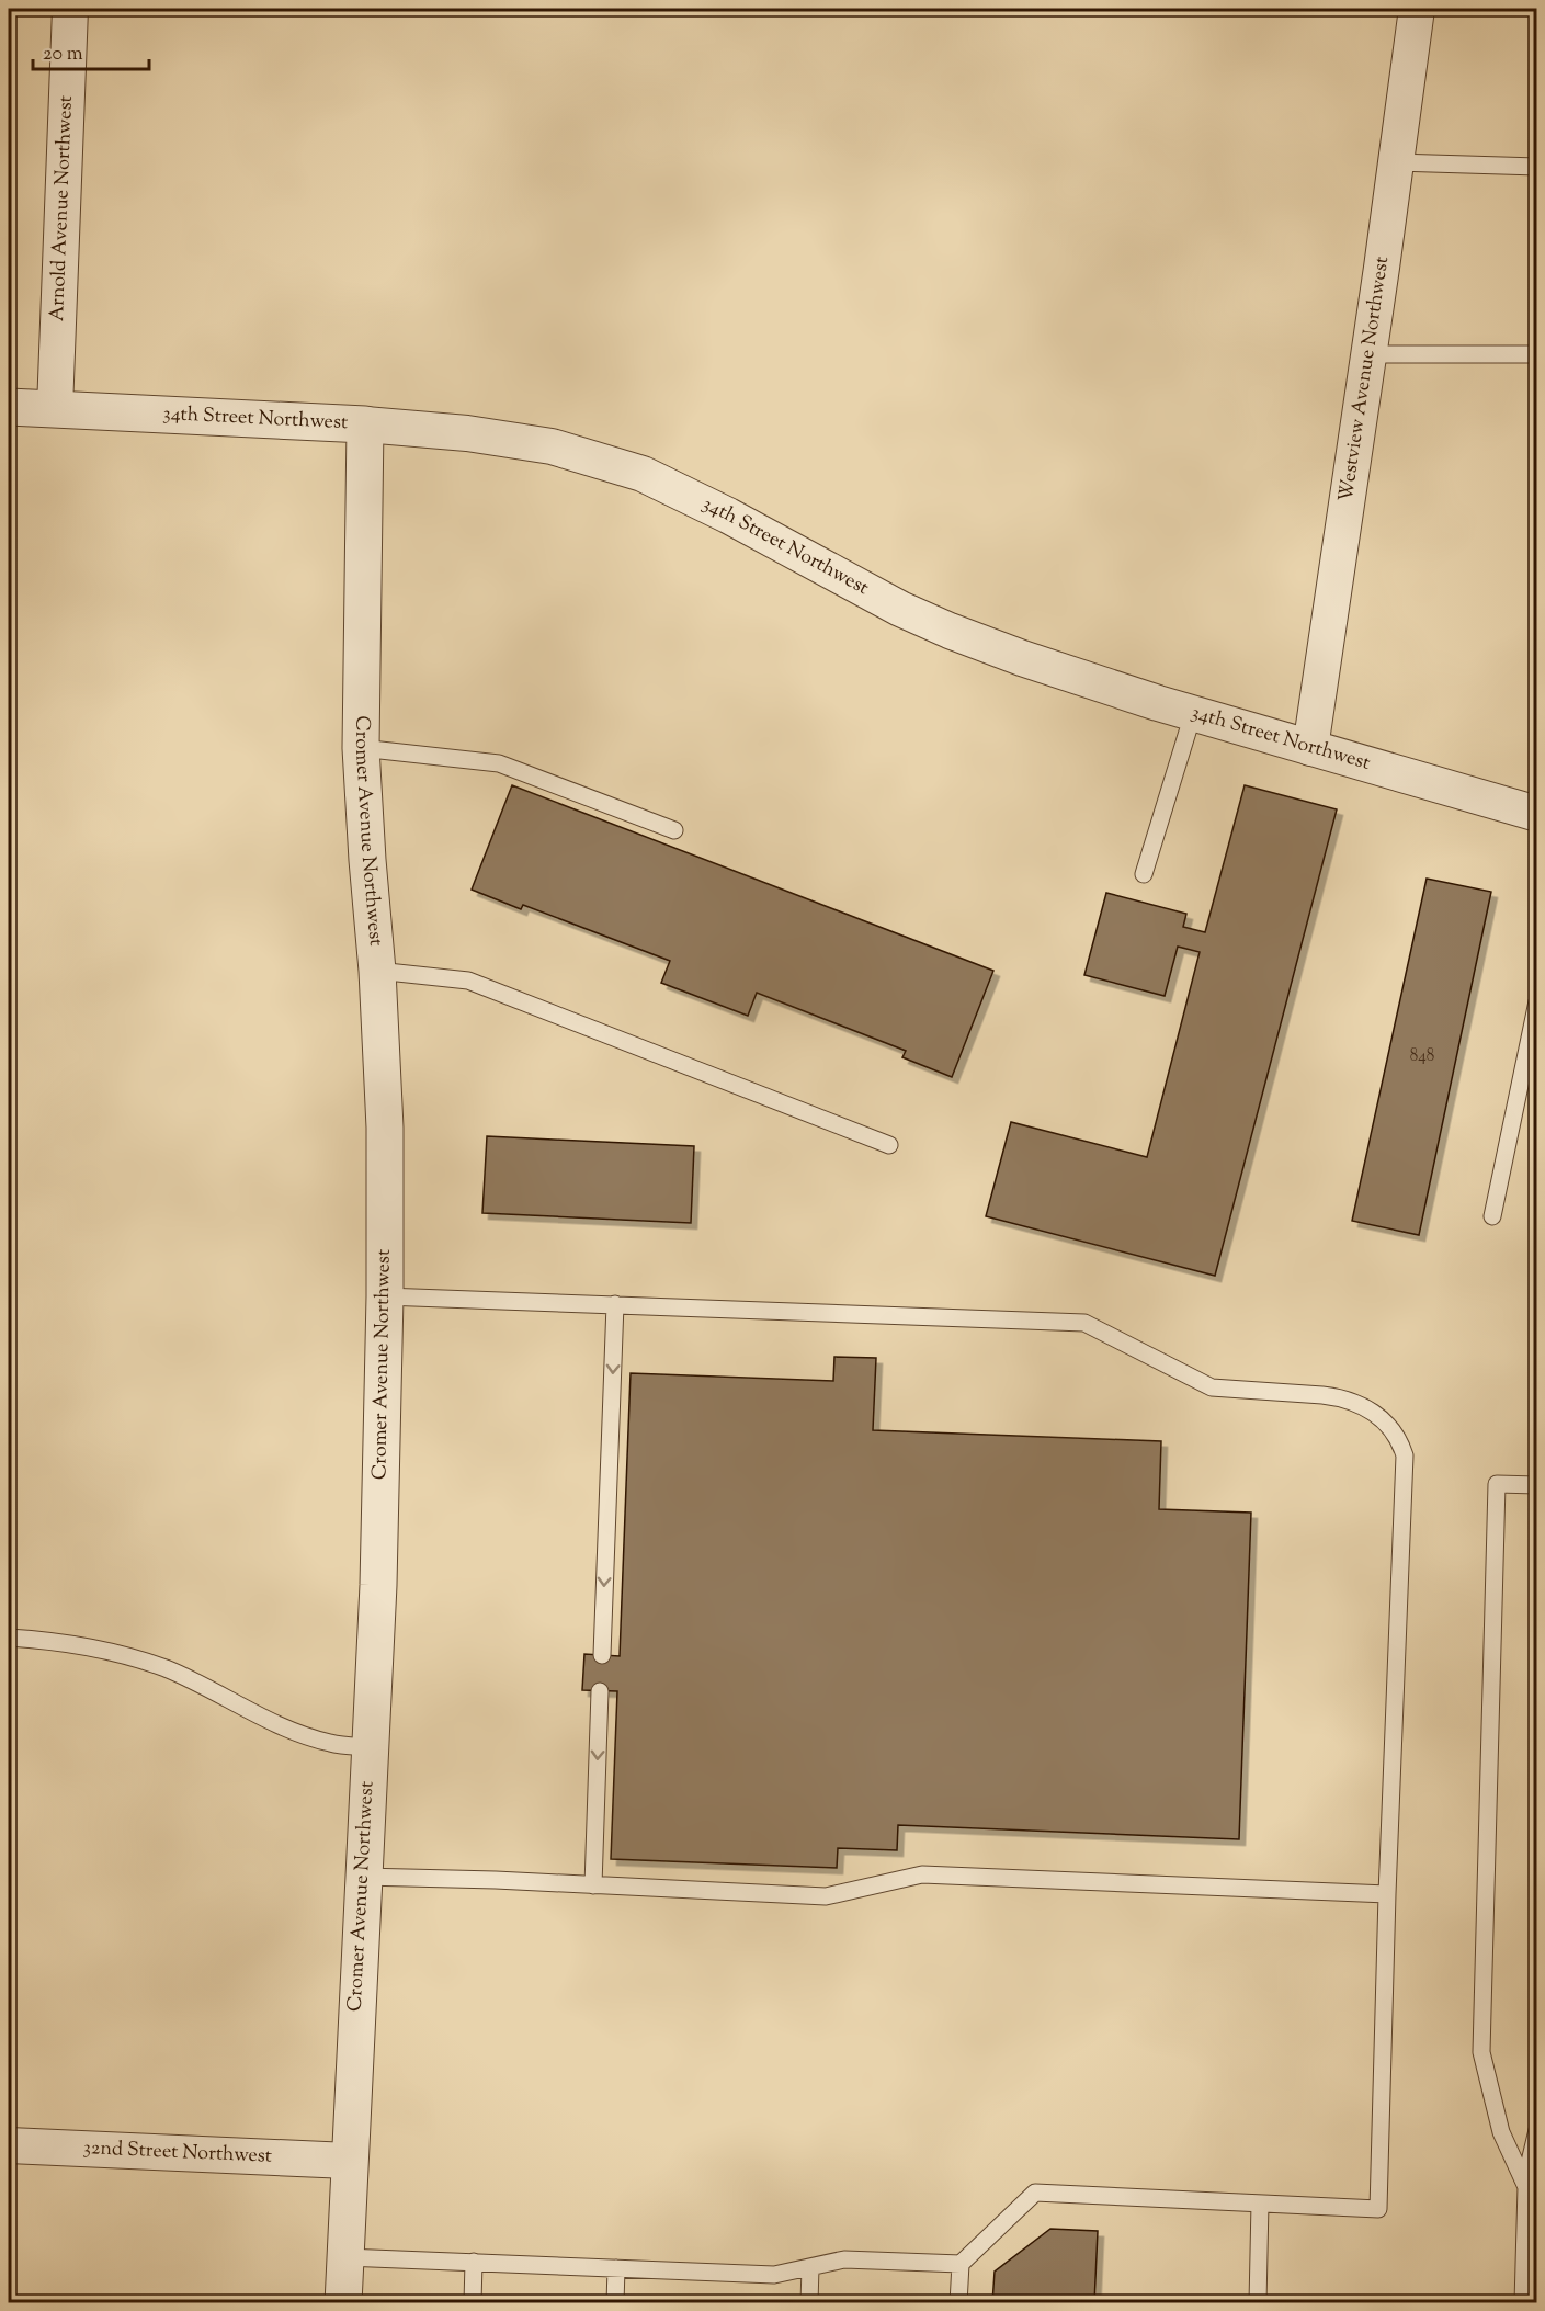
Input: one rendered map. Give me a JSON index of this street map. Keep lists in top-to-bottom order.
{
  "streets": {
    "street": [
      "Arnold Avenue Northwest",
      "Westview Avenue Northwest",
      "34th Street Northwest",
      "Cromer Avenue Northwest",
      "32nd Street Northwest"
    ]
  },
  "crossings": [
    ["Arnold Avenue Northwest", "34th Street Northwest"],
    ["Westview Avenue Northwest", "34th Street Northwest"],
    ["34th Street Northwest", "Cromer Avenue Northwest"],
    ["Cromer Avenue Northwest", "32nd Street Northwest"]
  ],
  "house_numbers": ["848"],
  "scale_bar": "20 m"
}
